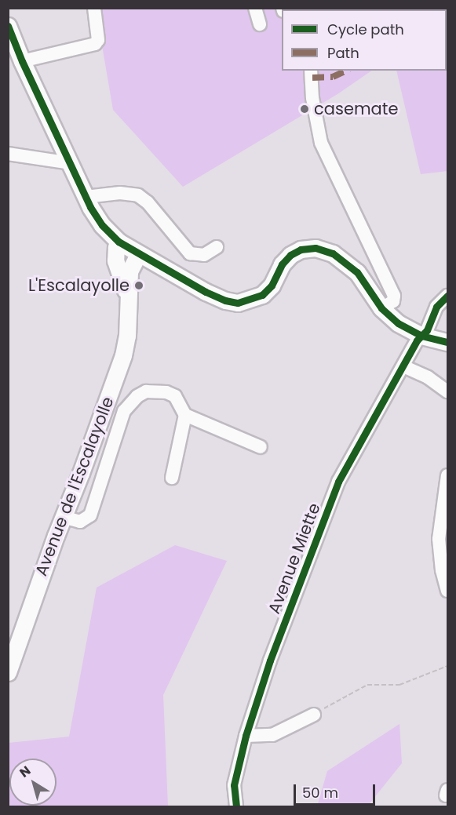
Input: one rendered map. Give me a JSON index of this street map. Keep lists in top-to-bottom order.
{
  "streets": {
    "street": ["Avenue de l'Escalayolle", "Avenue Miette"]
  },
  "places": ["casemate", "L'Escalayolle"],
  "legend": ["Cycle path", "Path"],
  "scale_bar": "50 m",
  "north": "top left"
}
